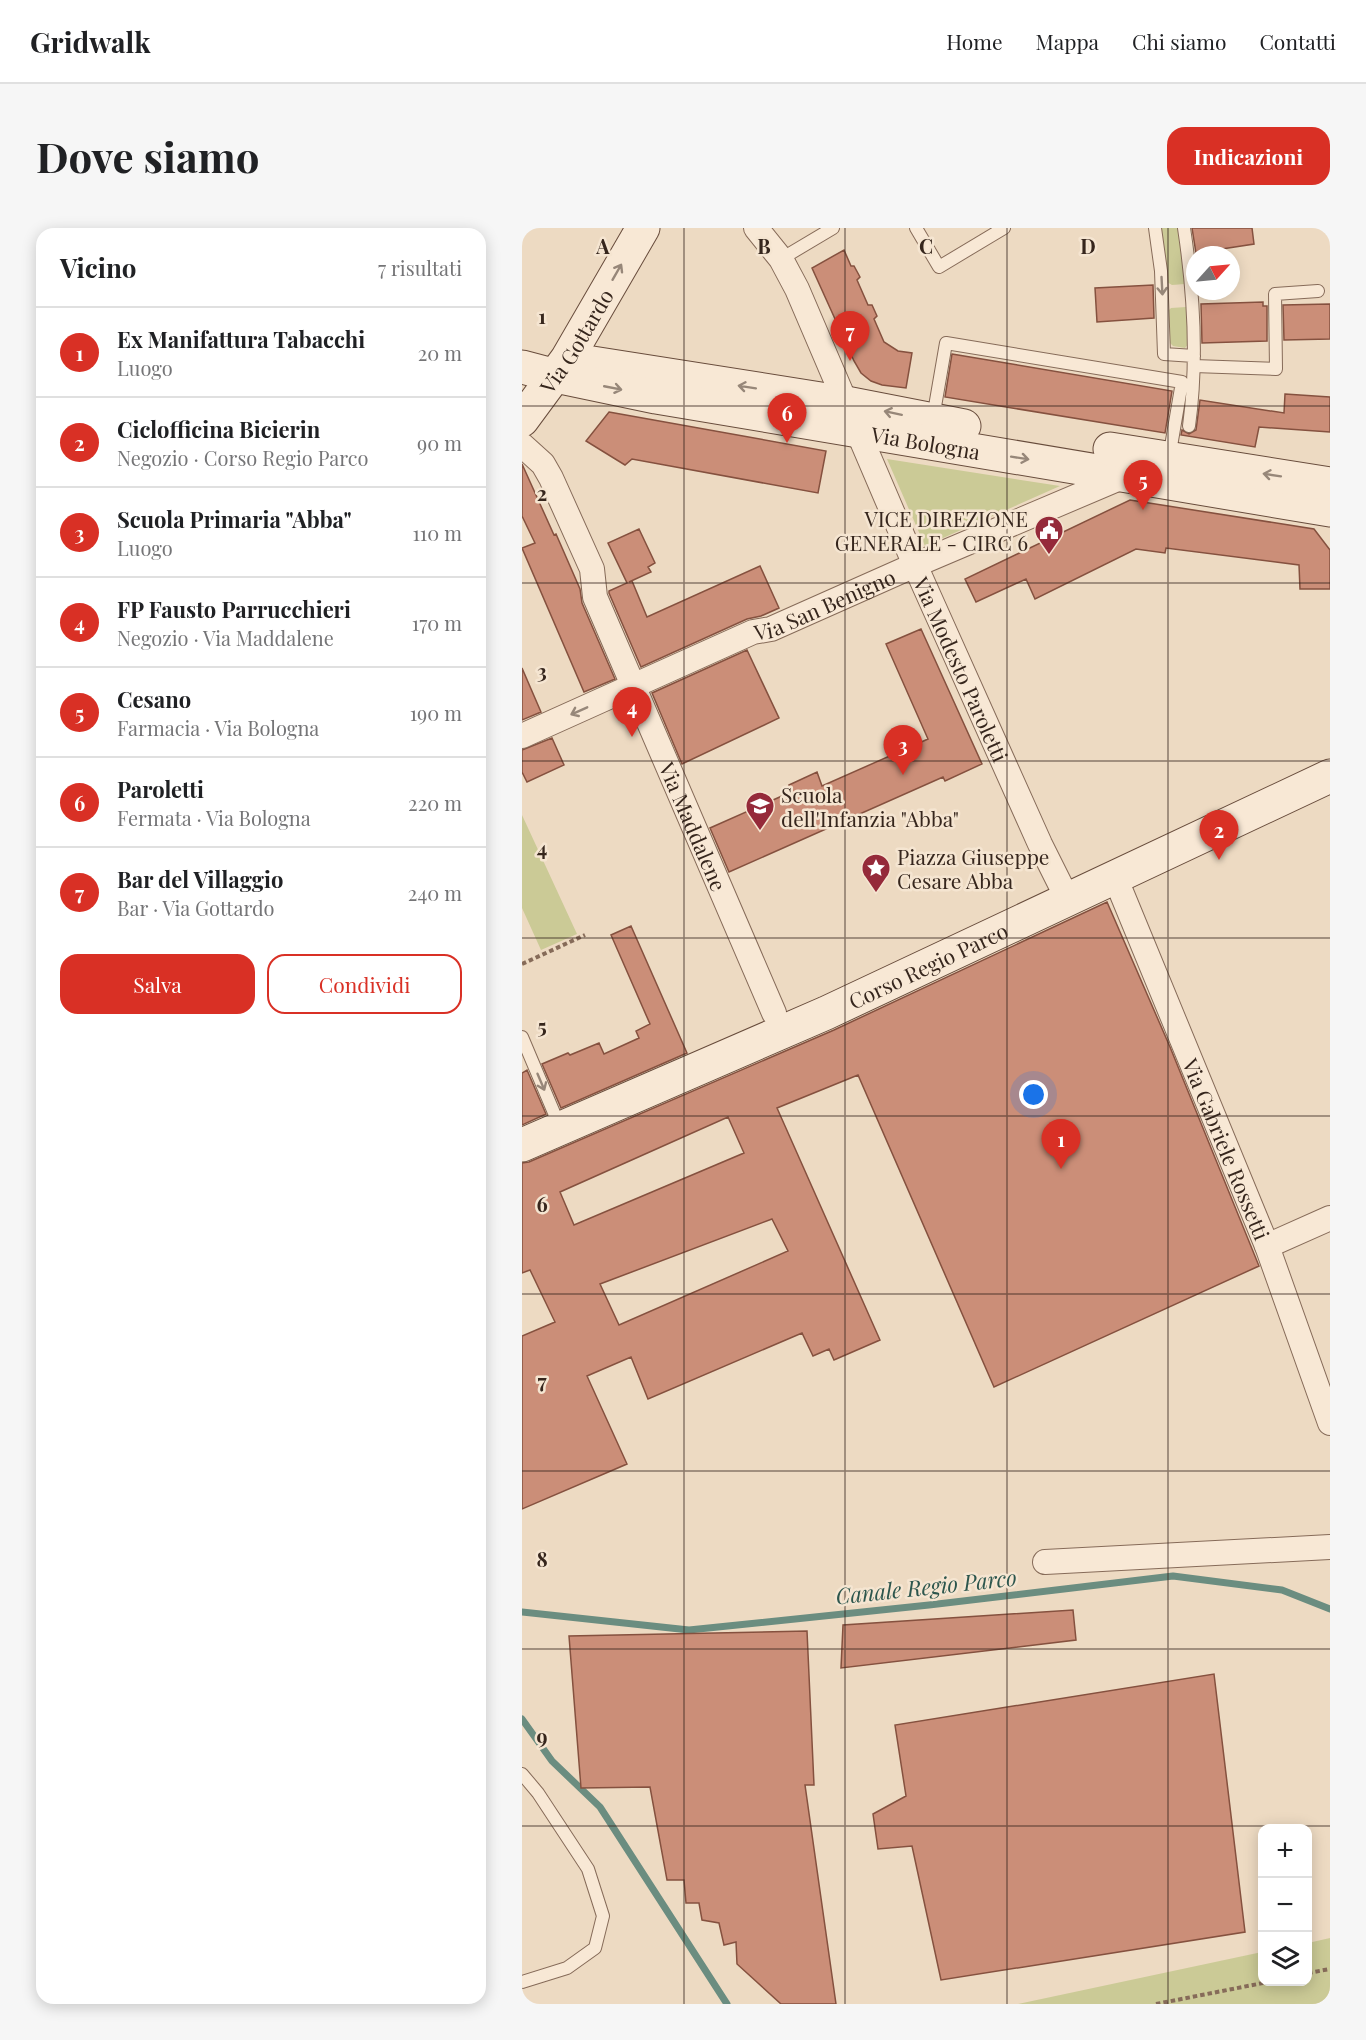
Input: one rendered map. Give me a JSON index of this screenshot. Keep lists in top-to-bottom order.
{
  "streets": {
    "main road": ["Via Gottardo", "Via Bologna", "Corso Regio Parco"],
    "street": [
      "Via San Benigno",
      "Via Modesto Paroletti",
      "Via Maddalene",
      "Via Gabriele Rossetti"
    ]
  },
  "crossings": [
    ["Via Gottardo", "Via Bologna"],
    ["Via Bologna", "Via San Benigno"],
    ["Via Bologna", "Via Modesto Paroletti"],
    ["Via San Benigno", "Via Modesto Paroletti"],
    ["Via San Benigno", "Via Maddalene"],
    ["Via Modesto Paroletti", "Corso Regio Parco"],
    ["Corso Regio Parco", "Via Gabriele Rossetti"]
  ],
  "one_way": ["Via Gottardo"],
  "water": ["Canale Regio Parco"],
  "places": {
    "public building": ["VICE DIREZIONE GENERALE - CIRC 6"],
    "school or university": ["Scuola dell'Infanzia \"Abba\""],
    "place": ["Piazza Giuseppe Cesare Abba"]
  },
  "north": "top right",
  "page": {
    "header": "Gridwalk",
    "nav": [
      "Home",
      "Mappa",
      "Chi siamo",
      "Contatti"
    ],
    "buttons": [
      "Indicazioni",
      ["Salva", "Condividi"]
    ],
    "title": "Dove siamo",
    "heading": ["Vicino", "7 risultati"],
    "list": [
      {
        "mark": "1",
        "name": "Ex Manifattura Tabacchi",
        "note": "Luogo",
        "value": "20 m"
      },
      {
        "mark": "2",
        "name": "Ciclofficina Bicierin",
        "note": "Negozio · Corso Regio Parco",
        "value": "90 m"
      },
      {
        "mark": "3",
        "name": "Scuola Primaria \"Abba\"",
        "note": "Luogo",
        "value": "110 m"
      },
      {
        "mark": "4",
        "name": "FP Fausto Parrucchieri",
        "note": "Negozio · Via Maddalene",
        "value": "170 m"
      },
      {
        "mark": "5",
        "name": "Cesano",
        "note": "Farmacia · Via Bologna",
        "value": "190 m"
      },
      {
        "mark": "6",
        "name": "Paroletti",
        "note": "Fermata · Via Bologna",
        "value": "220 m"
      },
      {
        "mark": "7",
        "name": "Bar del Villaggio",
        "note": "Bar · Via Gottardo",
        "value": "240 m"
      }
    ],
    "pins": [
      "7",
      "6",
      "5",
      "4",
      "3",
      "2",
      "1"
    ],
    "map_buttons": ["+", "−"]
  },
  "grid": {
    "columns": [
      "A",
      "B",
      "C",
      "D"
    ],
    "rows": [
      "1",
      "2",
      "3",
      "4",
      "5",
      "6",
      "7",
      "8",
      "9"
    ]
  }
}
